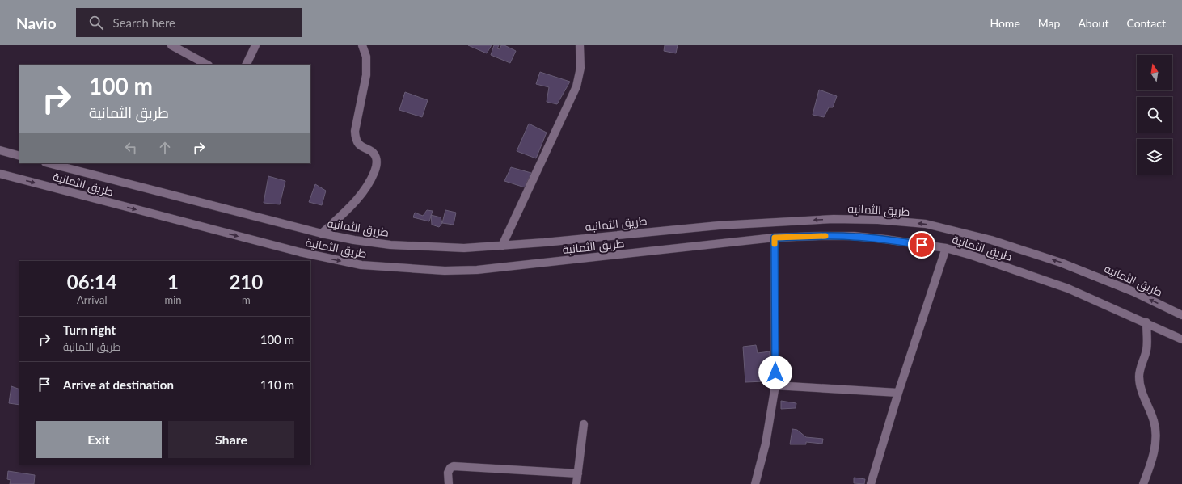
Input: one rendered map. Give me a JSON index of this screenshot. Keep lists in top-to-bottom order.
{
  "streets": {
    "street": ["طريق الثمانية", "طريق الثمانيه"]
  },
  "one_way": ["طريق الثمانية", "طريق الثمانيه"],
  "north": "top",
  "page": {
    "header": "Navio",
    "search": "Search here",
    "nav": [
      "Home",
      "Map",
      "About",
      "Contact"
    ],
    "turn": ["100 m", "طريق الثمانية"],
    "eta": [
      "06:14",
      "Arrival",
      "1",
      "min",
      "210",
      "m"
    ],
    "list": [
      {
        "name": "Turn right",
        "note": "طريق الثمانية",
        "value": "100 m"
      },
      {
        "name": "Arrive at destination",
        "value": "110 m"
      }
    ],
    "buttons": ["Exit", "Share"]
  }
}
